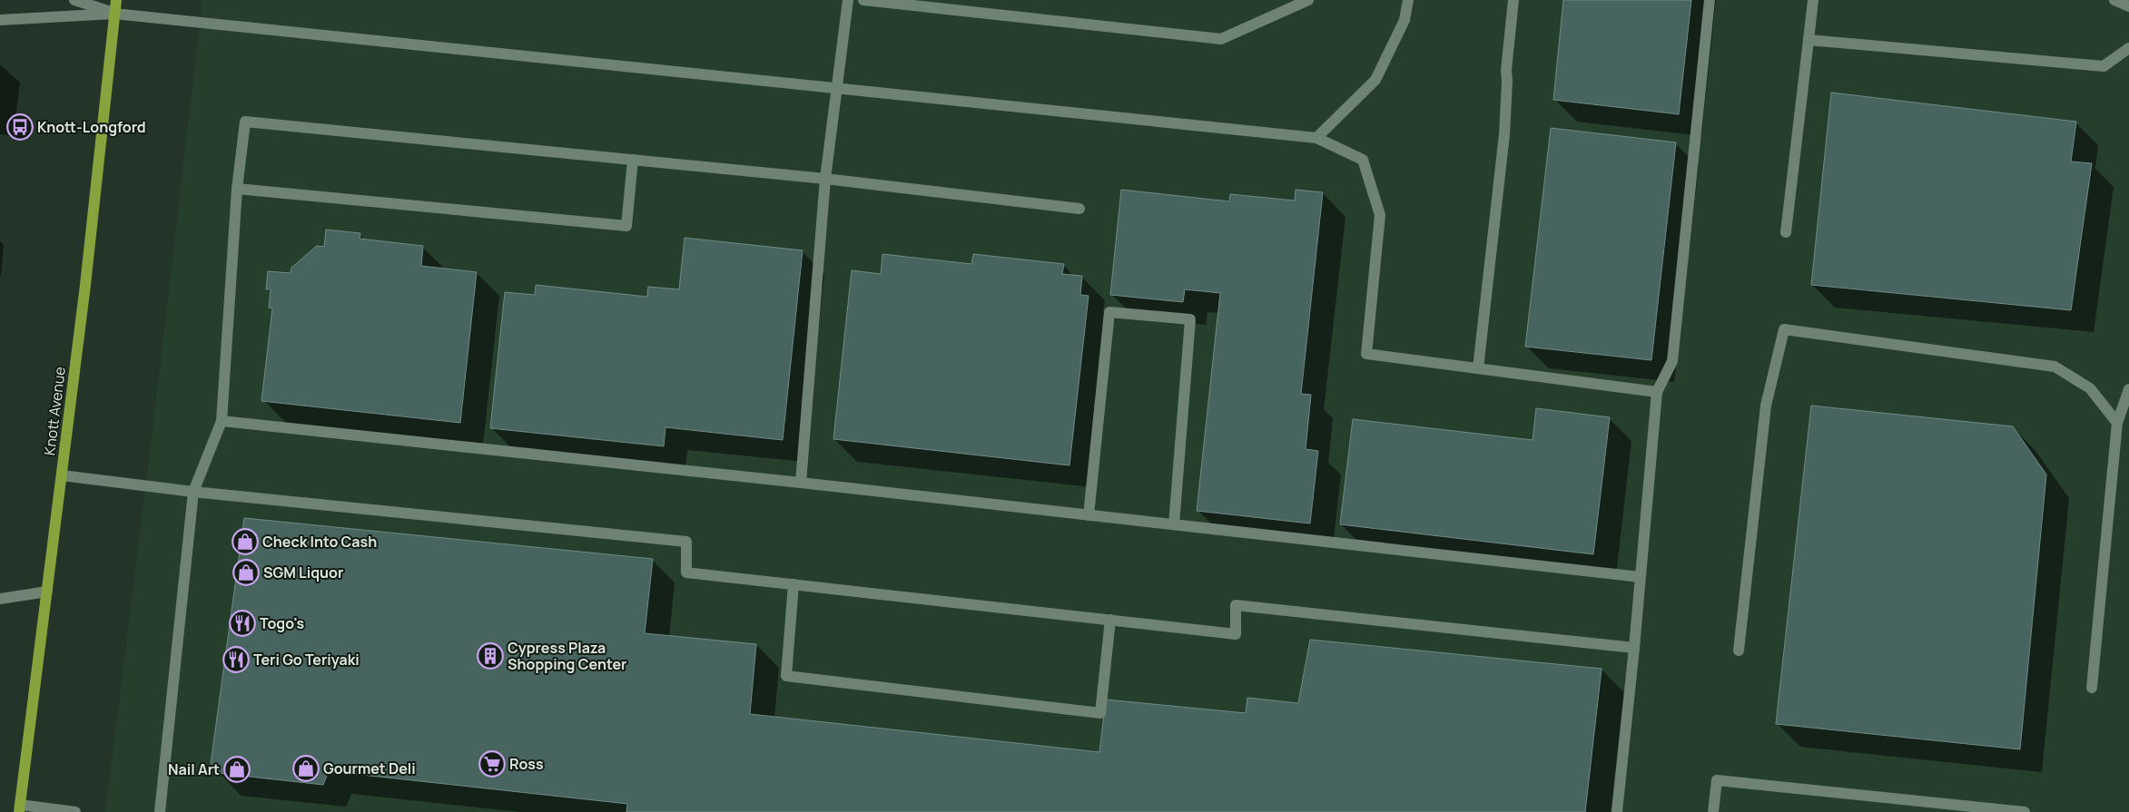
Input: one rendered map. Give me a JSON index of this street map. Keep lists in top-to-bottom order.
{
  "streets": {
    "main road": ["Knott Avenue"]
  },
  "places": {
    "bus stop": ["Knott-Longford"],
    "shop": [
      "Check Into Cash",
      "SGM Liquor",
      "Gourmet Deli",
      "Nail Art"
    ],
    "restaurant": ["Togo's", "Teri Go Teriyaki"],
    "building": ["Cypress Plaza Shopping Center"],
    "supermarket": ["Ross"]
  }
}
